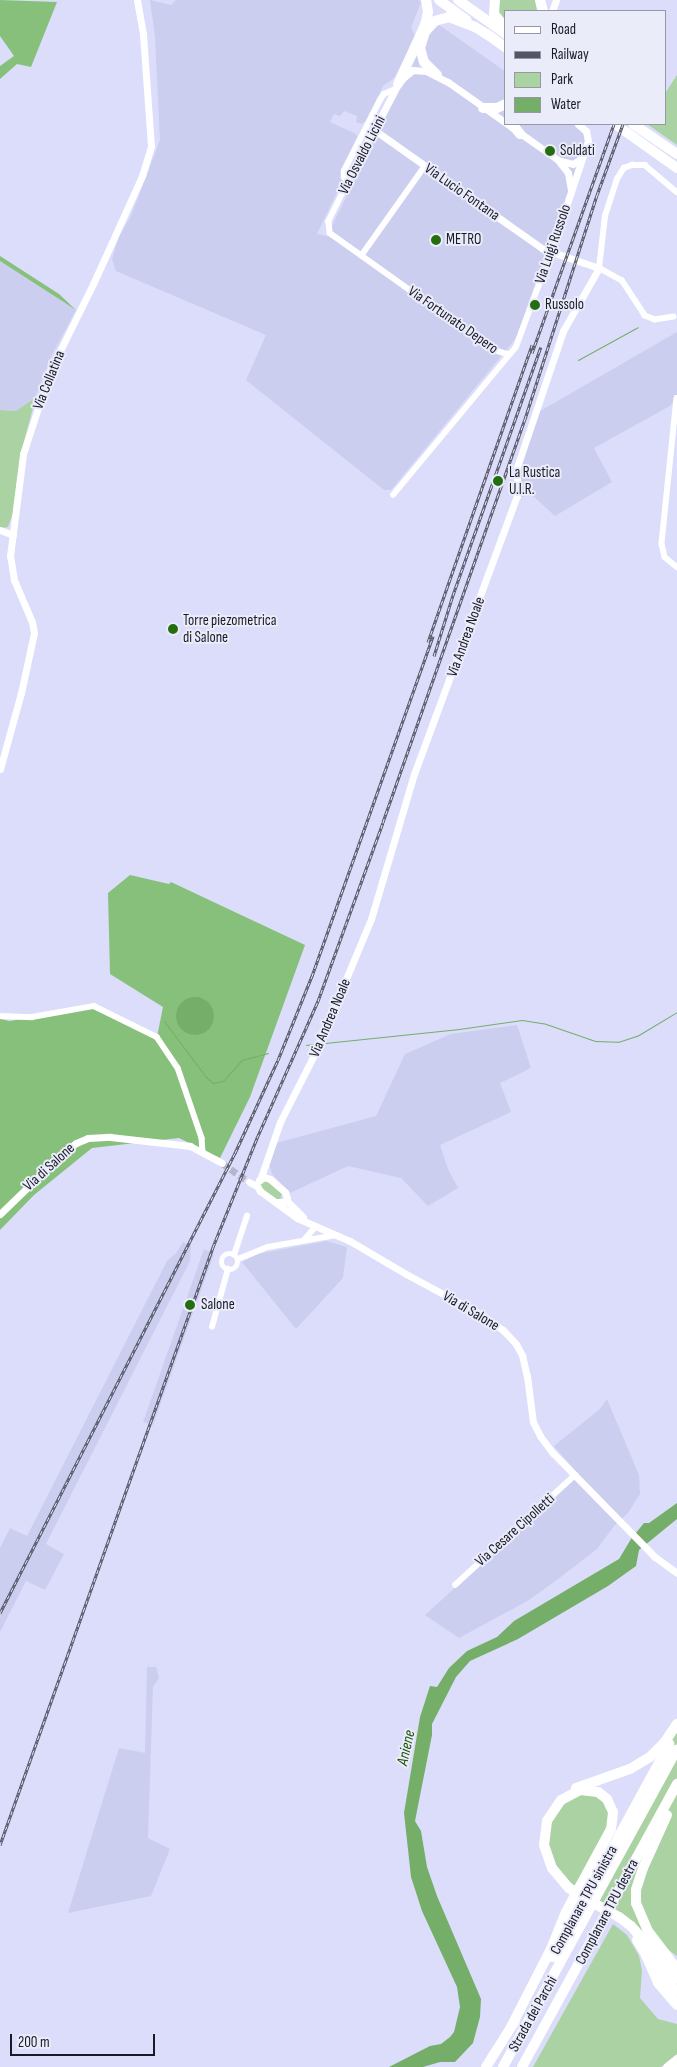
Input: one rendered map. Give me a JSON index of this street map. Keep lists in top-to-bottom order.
{
  "streets": {
    "highway": ["Complanare TPU sinistra", "Complanare TPU destra", "Strada dei Parchi"],
    "street": [
      "Via Osvaldo Licini",
      "Via Lucio Fontana",
      "Via Luigi Russolo",
      "Via Fortunato Depero",
      "Via Collatina",
      "Via Andrea Noale",
      "Via di Salone",
      "Via Cesare Cipolletti"
    ]
  },
  "crossings": [
    ["Via Osvaldo Licini", "Via Lucio Fontana"],
    ["Via Osvaldo Licini", "Via Fortunato Depero"],
    ["Via Lucio Fontana", "Via Luigi Russolo"],
    ["Via Lucio Fontana", "Via Andrea Noale"],
    ["Via Luigi Russolo", "Via Fortunato Depero"],
    ["Via Andrea Noale", "Via di Salone"],
    ["Via di Salone", "Via Cesare Cipolletti"]
  ],
  "water": ["Aniene"],
  "places": [
    "Soldati",
    "METRO",
    "Russolo",
    "La Rustica U.I.R.",
    "Torre piezometrica di Salone",
    "Salone"
  ],
  "legend": [
    "Road",
    "Railway",
    "Park",
    "Water"
  ],
  "scale_bar": "200 m"
}
